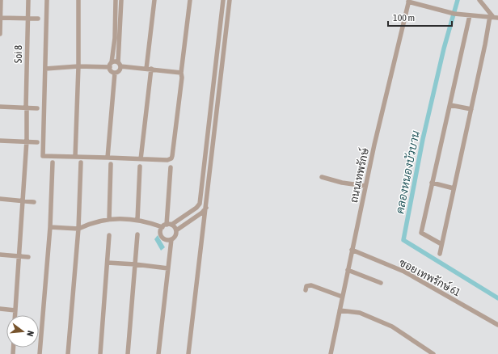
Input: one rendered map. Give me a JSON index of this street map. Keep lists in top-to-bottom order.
{
  "streets": {
    "street": ["Soi 8", "ถนนเทพรักษ์", "ซอย เทพรักษ์ 61"]
  },
  "crossings": [
    ["ถนนเทพรักษ์", "ซอย เทพรักษ์ 61"]
  ],
  "water": ["คลองหนองบัวบาน"],
  "scale_bar": "100 m",
  "north": "right"
}
